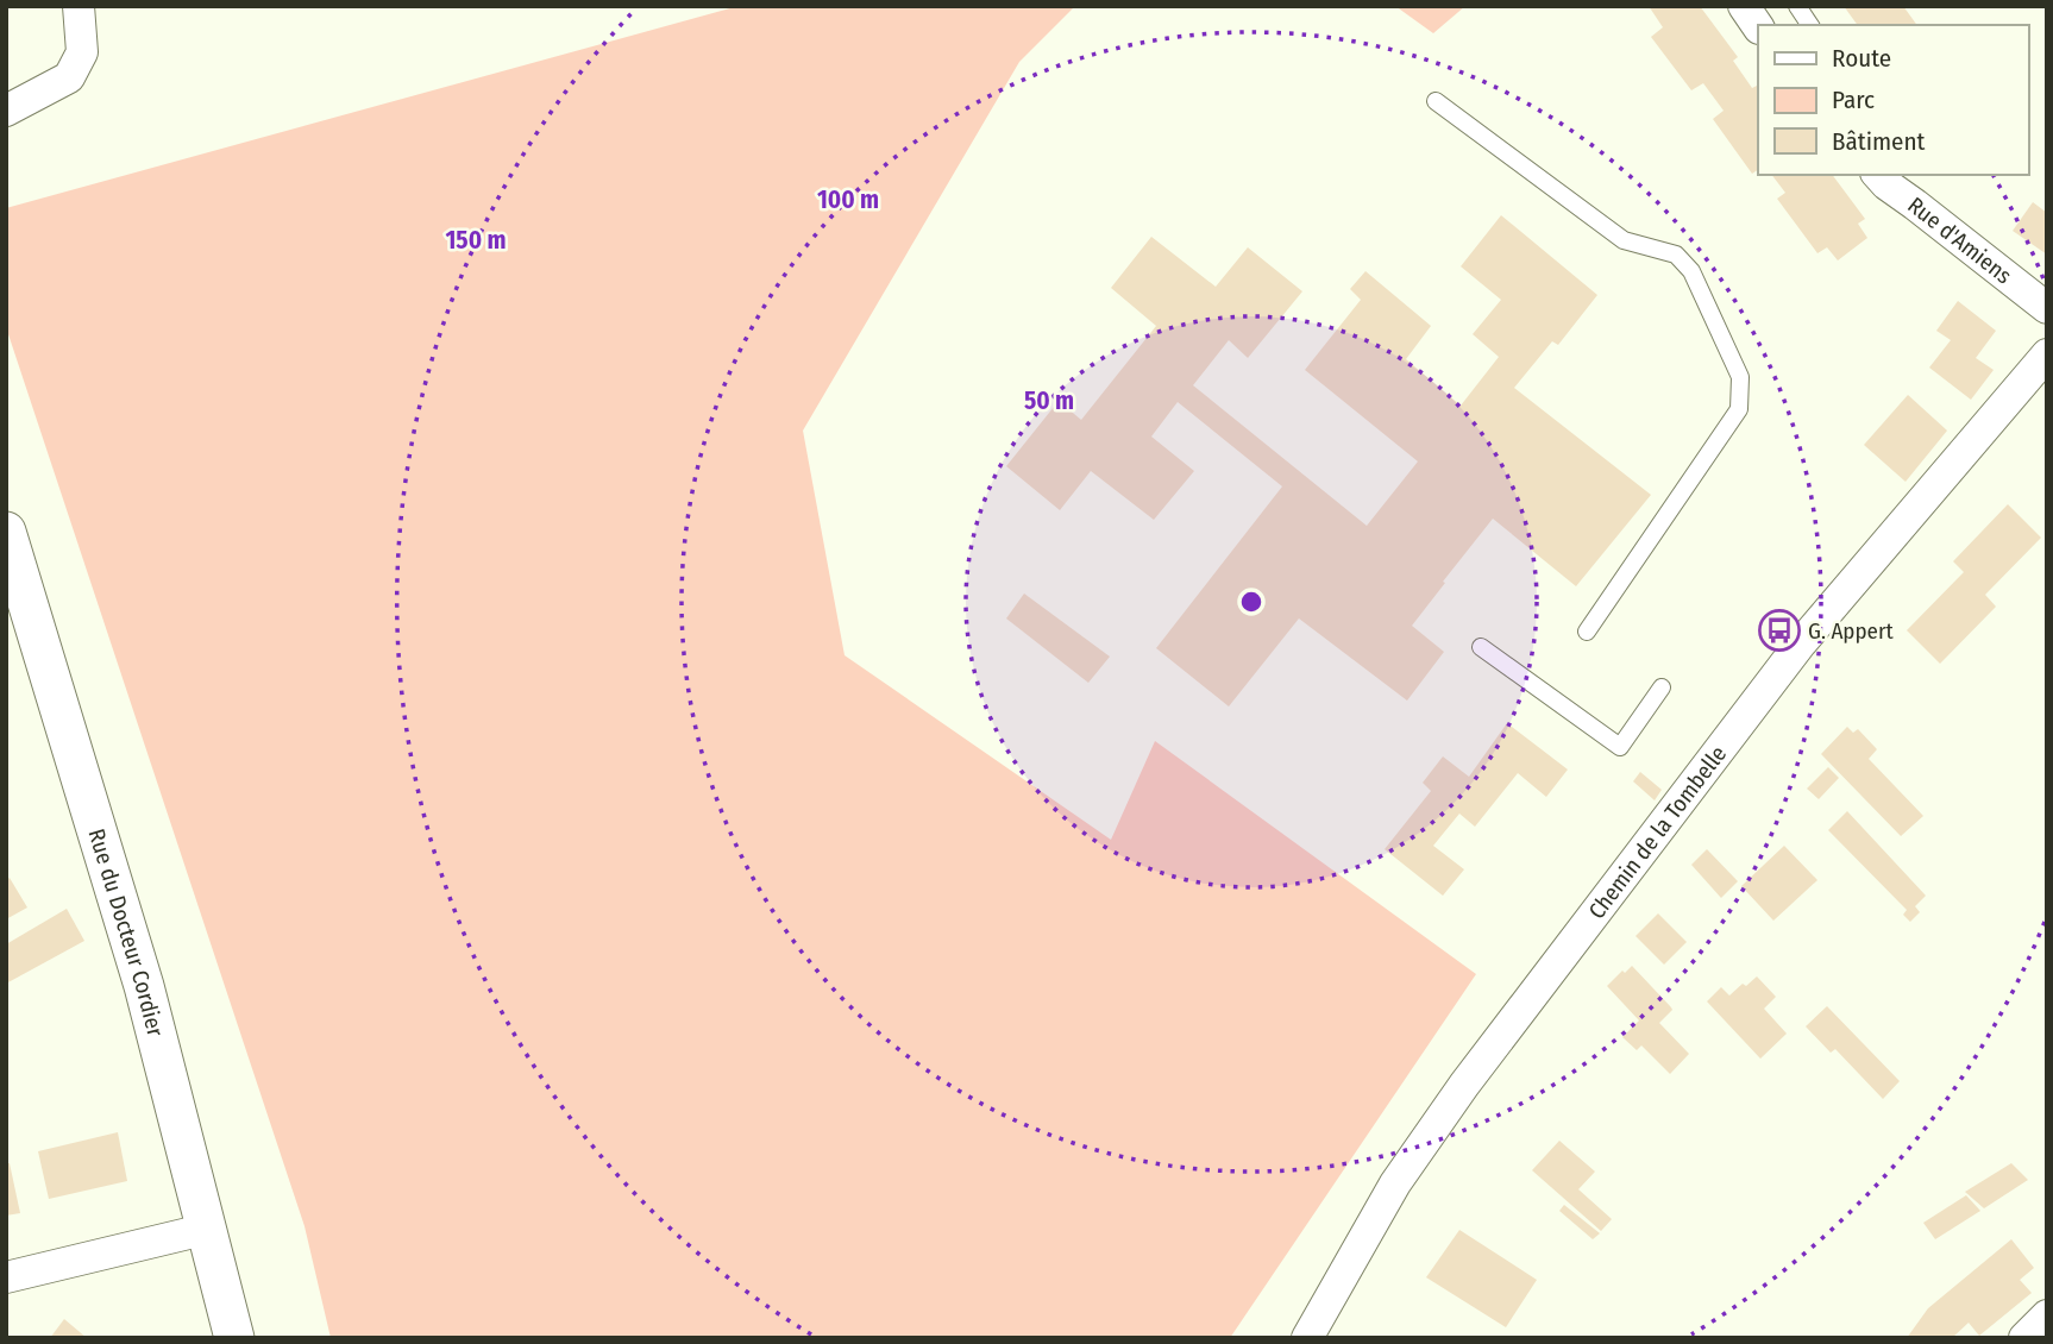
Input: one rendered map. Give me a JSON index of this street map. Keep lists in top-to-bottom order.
{
  "streets": {
    "street": ["Rue d'Amiens", "Chemin de la Tombelle", "Rue du Docteur Cordier"]
  },
  "places": {
    "bus stop": ["G. Appert"]
  },
  "legend": ["Route", "Parc", "Bâtiment"],
  "rings": ["100 m", "150 m", "50 m"]
}
